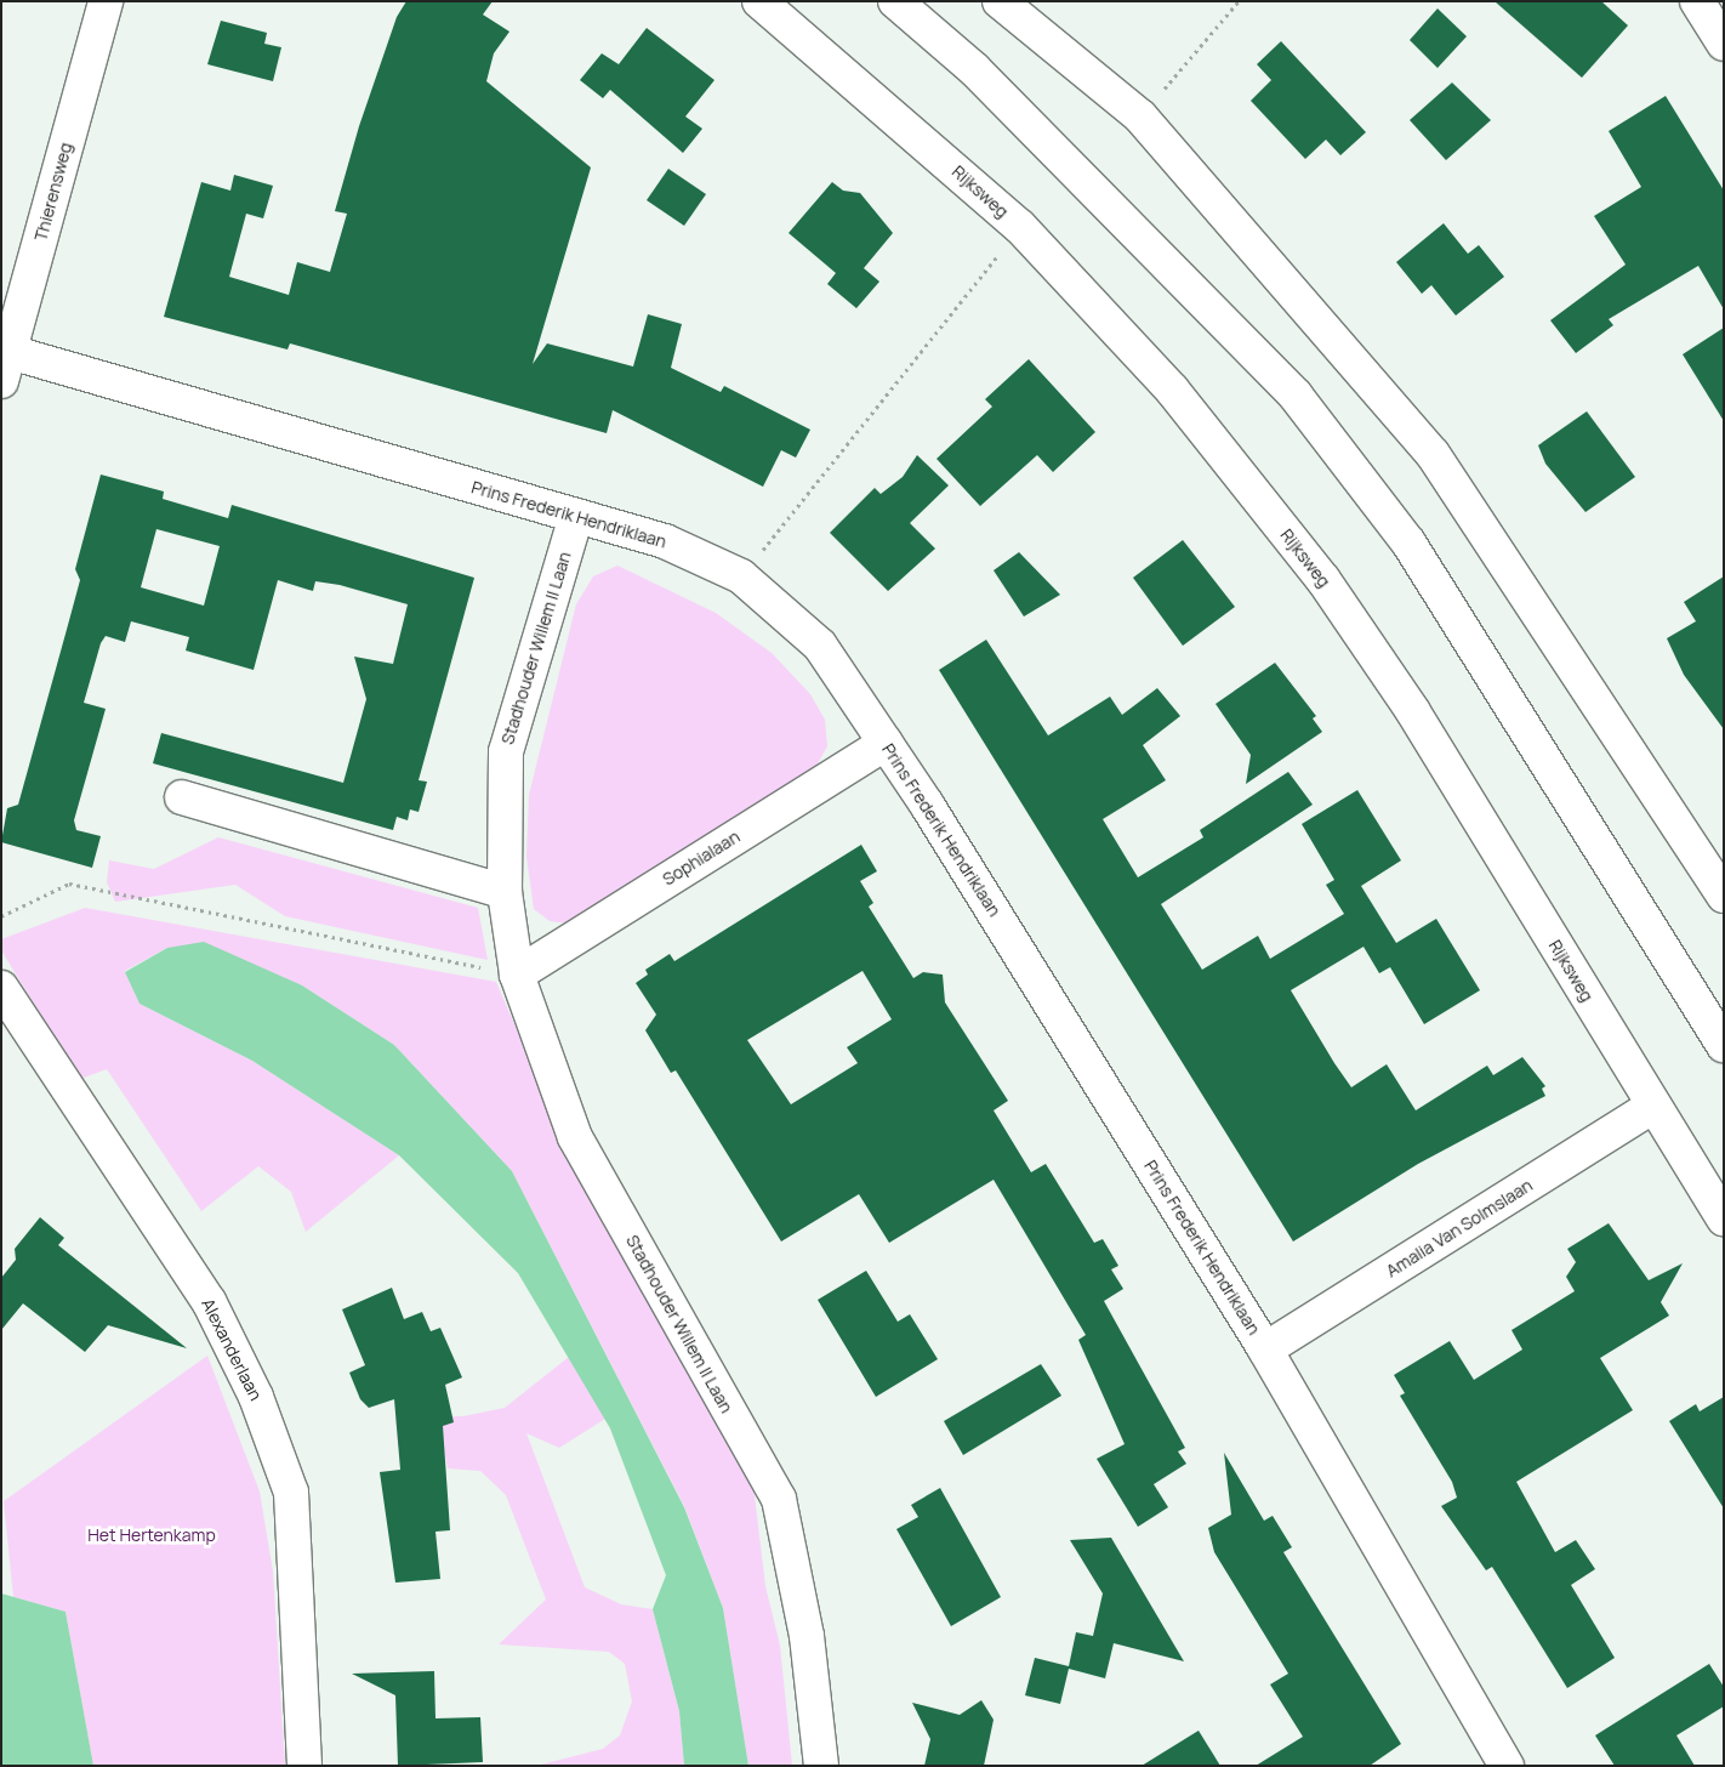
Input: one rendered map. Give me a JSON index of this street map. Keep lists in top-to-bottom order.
{
  "streets": {
    "street": [
      "Thierensweg",
      "Rijksweg",
      "Prins Frederik Hendriklaan",
      "Stadhouder Willem II Laan",
      "Sophialaan",
      "Amalia Van Solmslaan",
      "Alexanderlaan"
    ]
  },
  "crossings": [
    ["Thierensweg", "Prins Frederik Hendriklaan"],
    ["Rijksweg", "Amalia Van Solmslaan"],
    ["Prins Frederik Hendriklaan", "Stadhouder Willem II Laan"],
    ["Prins Frederik Hendriklaan", "Sophialaan"],
    ["Prins Frederik Hendriklaan", "Amalia Van Solmslaan"],
    ["Stadhouder Willem II Laan", "Sophialaan"]
  ],
  "parks": ["Het Hertenkamp"]
}
